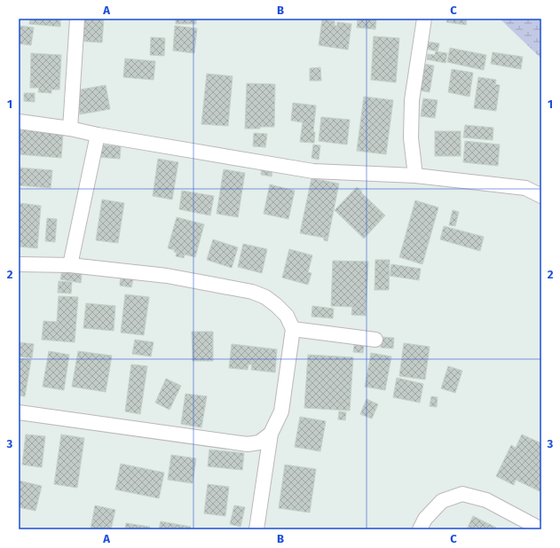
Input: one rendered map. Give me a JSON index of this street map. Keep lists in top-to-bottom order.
{
  "grid": {
    "columns": ["A", "B", "C"],
    "rows": ["1", "2", "3"]
  }
}
